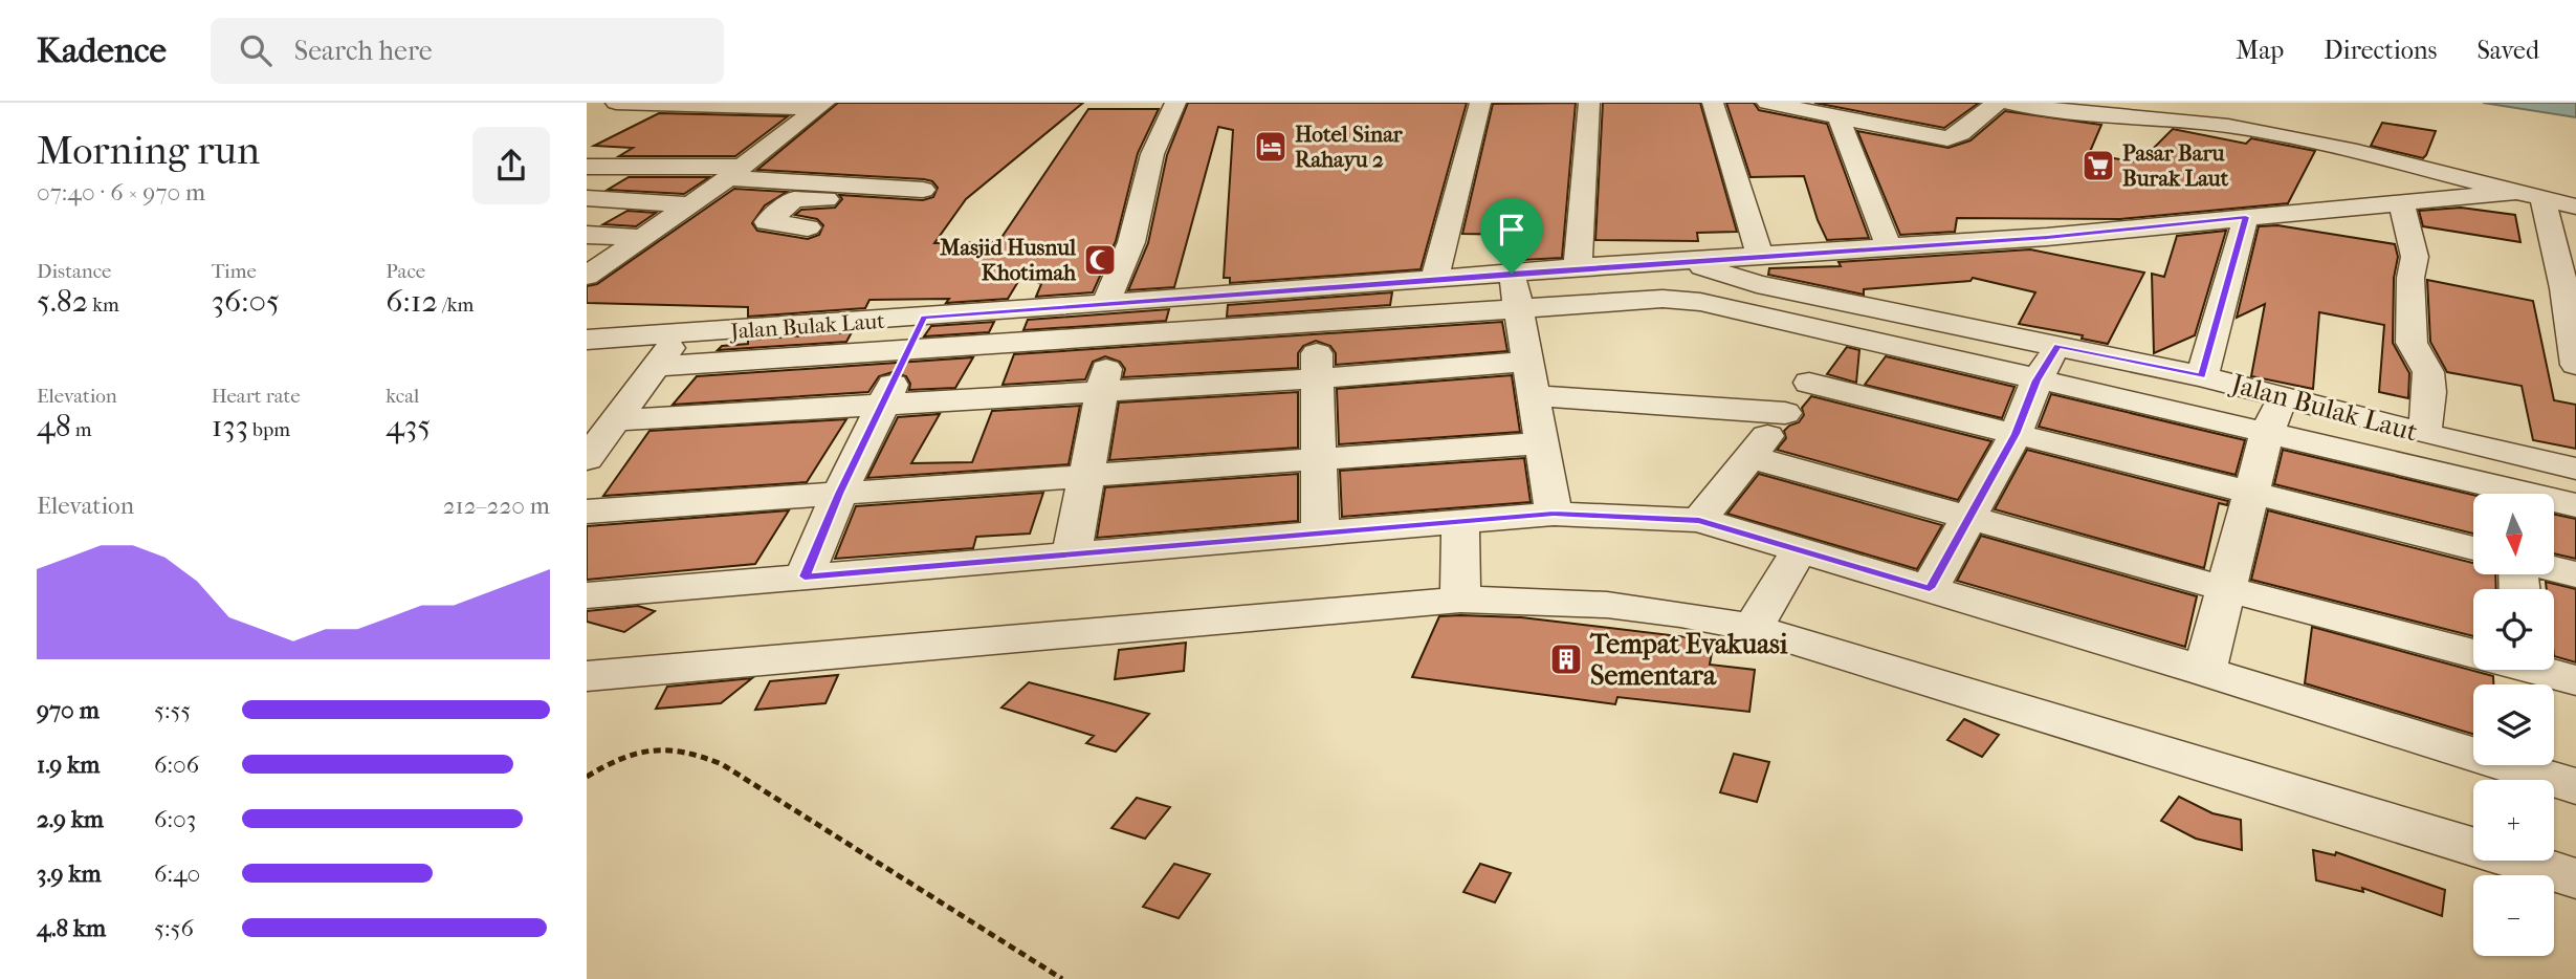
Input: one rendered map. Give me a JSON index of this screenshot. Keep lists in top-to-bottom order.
{
  "streets": {
    "street": ["Jalan Bulak Laut"]
  },
  "places": {
    "hotel": ["Hotel Sinar Rahayu 2"],
    "supermarket": ["Pasar Baru Burak Laut"],
    "mosque": ["Masjid Husnul Khotimah"],
    "building": ["Tempat Evakuasi Sementara"]
  },
  "north": "bottom",
  "page": {
    "header": "Kadence",
    "search": "Search here",
    "nav": ["Map", "Directions", "Saved"],
    "heading": ["Morning run", "07:40 · 6 × 970 m"],
    "stats": [
      ["Distance", "5.82 km"],
      ["Time", "36:05"],
      ["Pace", "6:12 /km"],
      ["Elevation", "48 m"],
      ["Heart rate", "133 bpm"],
      ["kcal", "435"]
    ],
    "chart": ["Elevation", "212–220 m"],
    "map_buttons": ["+", "−"],
    "list": [
      {
        "name": "970 m",
        "note": "5:55"
      },
      {
        "name": "1.9 km",
        "note": "6:06"
      },
      {
        "name": "2.9 km",
        "note": "6:03"
      },
      {
        "name": "3.9 km",
        "note": "6:40"
      },
      {
        "name": "4.8 km",
        "note": "5:56"
      }
    ]
  }
}
